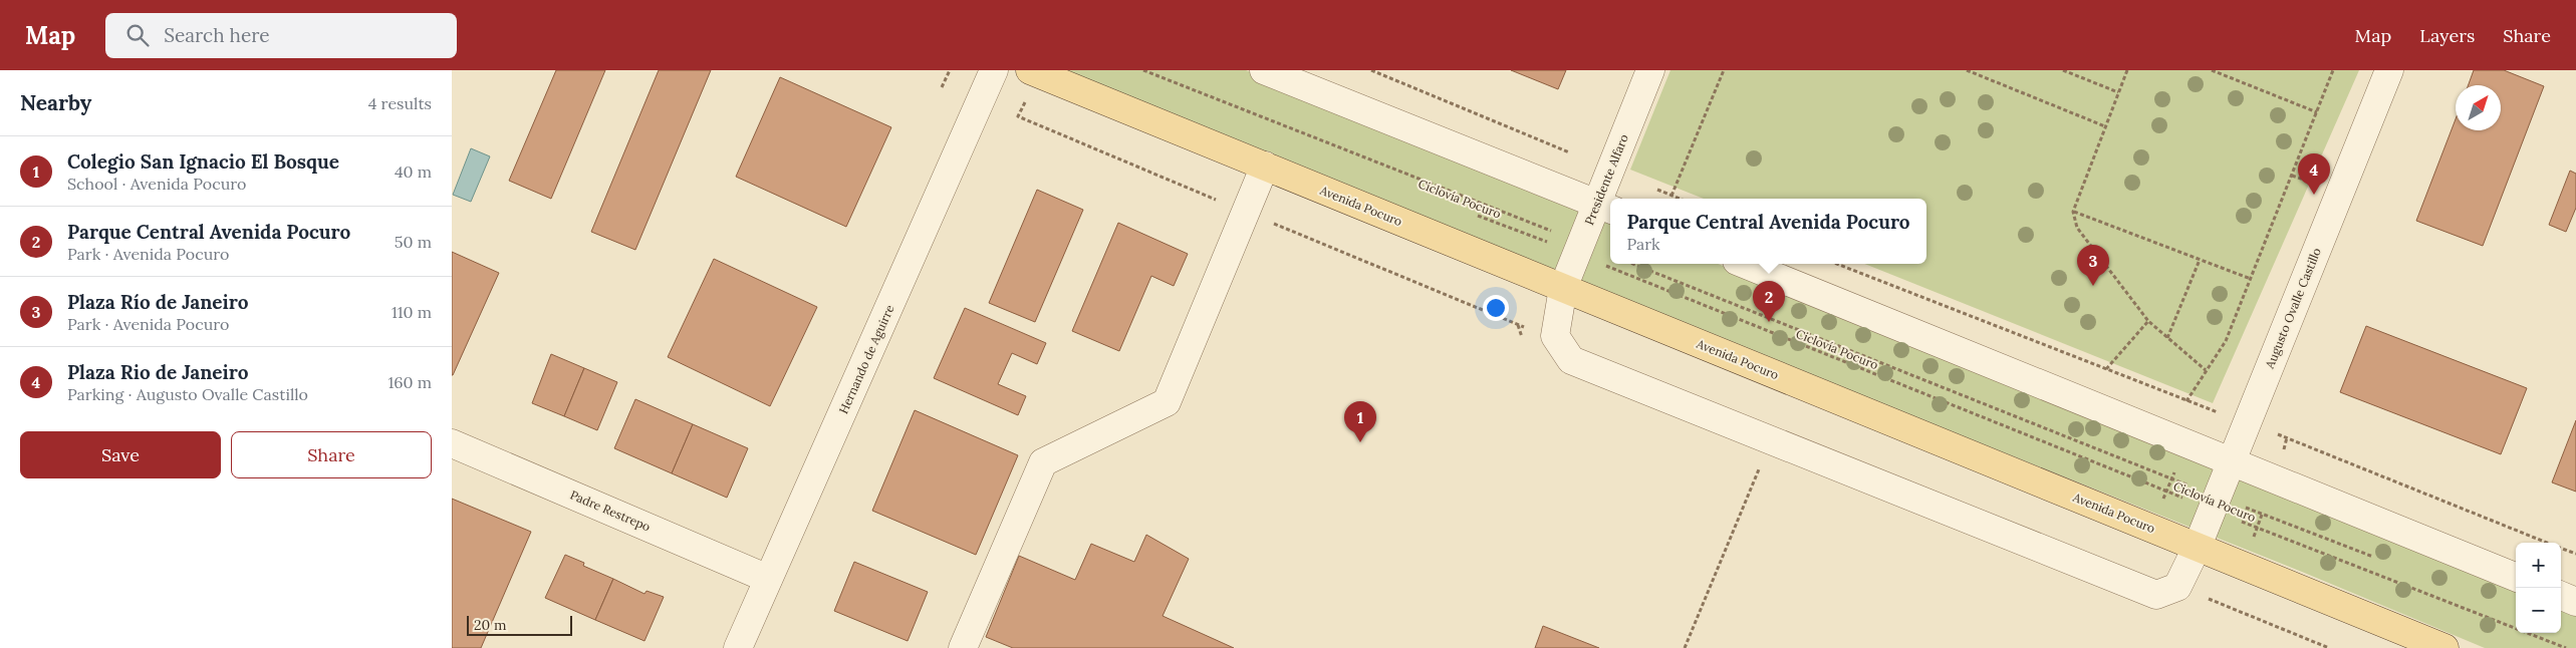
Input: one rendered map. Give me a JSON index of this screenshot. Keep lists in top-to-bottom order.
{
  "streets": {
    "main road": ["Avenida Pocuro"],
    "street": [
      "Presidente Alfaro",
      "Augusto Ovalle Castillo",
      "Hernando de Aguirre",
      "Padre Restrepo"
    ],
    "path": ["Ciclovía Pocuro"]
  },
  "crossings": [
    ["Presidente Alfaro", "Ciclovía Pocuro"],
    ["Presidente Alfaro", "Avenida Pocuro"],
    ["Presidente Alfaro", "Augusto Ovalle Castillo"],
    ["Ciclovía Pocuro", "Augusto Ovalle Castillo"],
    ["Avenida Pocuro", "Augusto Ovalle Castillo"],
    ["Hernando de Aguirre", "Padre Restrepo"]
  ],
  "scale_bar": "20 m",
  "north": "top right",
  "page": {
    "header": "Map",
    "search": "Search here",
    "nav": ["Map", "Layers", "Share"],
    "heading": ["Nearby", "4 results"],
    "list": [
      {
        "mark": "1",
        "name": "Colegio San Ignacio El Bosque",
        "note": "School · Avenida Pocuro",
        "value": "40 m"
      },
      {
        "mark": "2",
        "name": "Parque Central Avenida Pocuro",
        "note": "Park · Avenida Pocuro",
        "value": "50 m"
      },
      {
        "mark": "3",
        "name": "Plaza Río de Janeiro",
        "note": "Park · Avenida Pocuro",
        "value": "110 m"
      },
      {
        "mark": "4",
        "name": "Plaza Rio de Janeiro",
        "note": "Parking · Augusto Ovalle Castillo",
        "value": "160 m"
      }
    ],
    "pins": [
      "4",
      "3",
      "2",
      "1"
    ],
    "popup": ["Parque Central Avenida Pocuro", "Park"],
    "buttons": ["Save", "Share"],
    "map_buttons": ["+", "−"],
    "scale": "20 m"
  }
}
